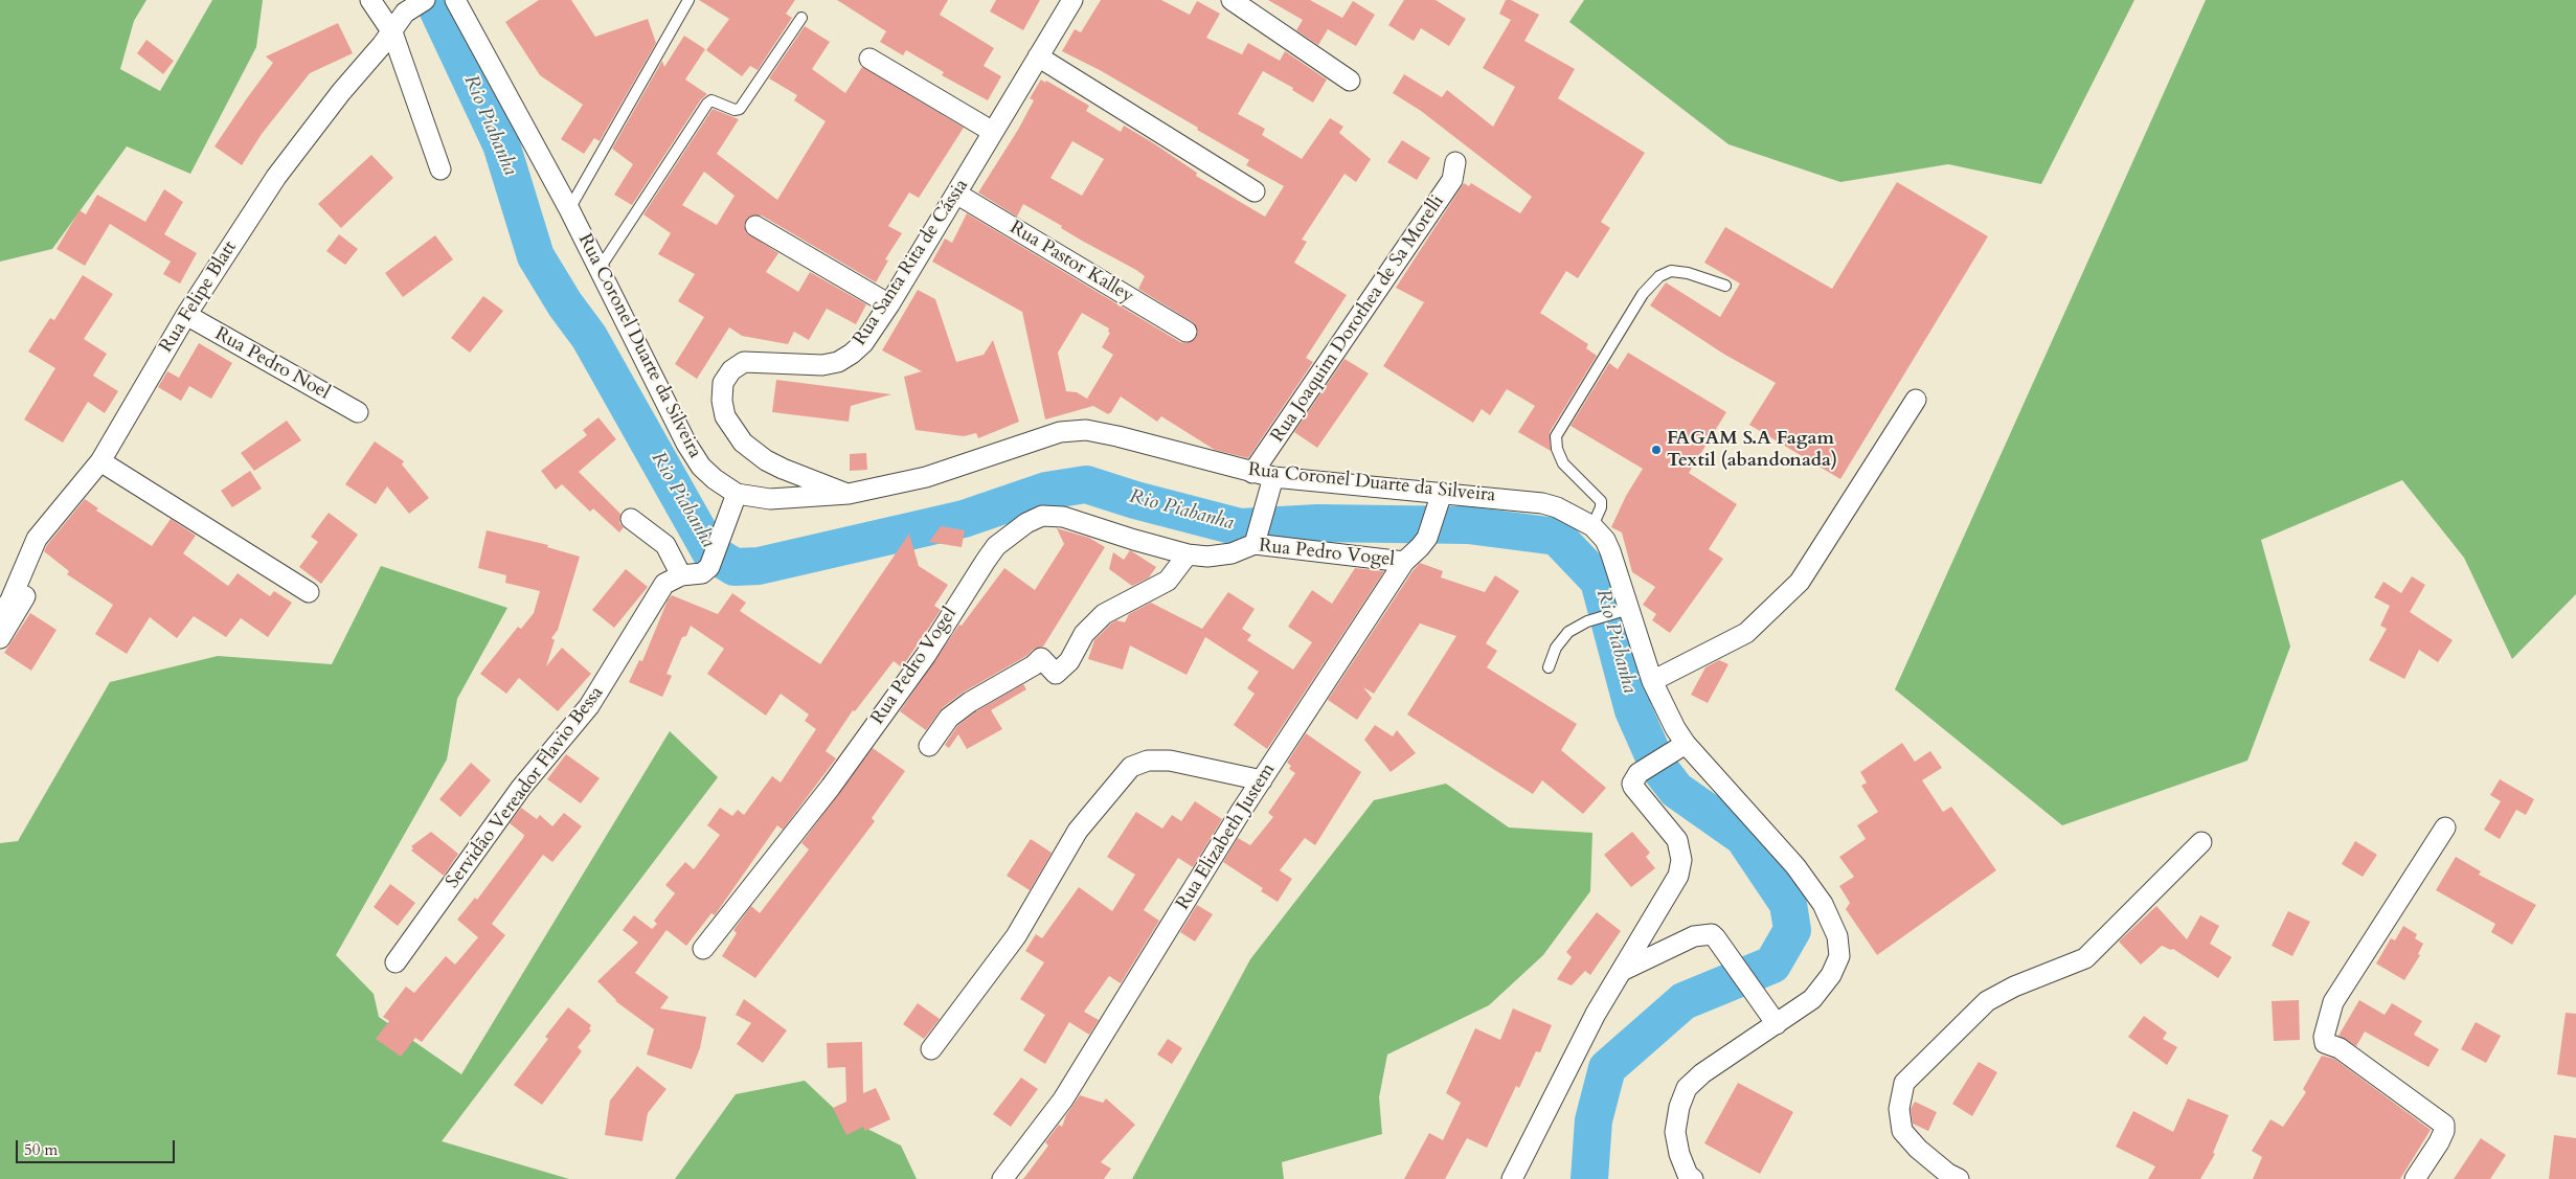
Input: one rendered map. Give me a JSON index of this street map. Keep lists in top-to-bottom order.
{
  "streets": {
    "street": [
      "Rua Santa Rita de Cássia",
      "Rua Pastor Kalley",
      "Rua Felipe Blatt",
      "Rua Joaquim Dorothea de Sa Morelli",
      "Rua Coronel Duarte da Silveira",
      "Rua Pedro Noel",
      "Rua Pedro Vogel",
      "Servidão Vereador Flavio Bessa",
      "Rua Elizabeth Justem"
    ]
  },
  "crossings": [
    ["Rua Santa Rita de Cássia", "Rua Pastor Kalley"],
    ["Rua Santa Rita de Cássia", "Rua Coronel Duarte da Silveira"],
    ["Rua Felipe Blatt", "Rua Pedro Noel"],
    ["Rua Joaquim Dorothea de Sa Morelli", "Rua Coronel Duarte da Silveira"],
    ["Rua Coronel Duarte da Silveira", "Servidão Vereador Flavio Bessa"],
    ["Rua Coronel Duarte da Silveira", "Rua Elizabeth Justem"],
    ["Rua Pedro Vogel", "Rua Elizabeth Justem"]
  ],
  "water": ["Rio Piabanha"],
  "places": ["FAGAM S.A Fagam Textil (abandonada)"],
  "scale_bar": "50 m"
}
